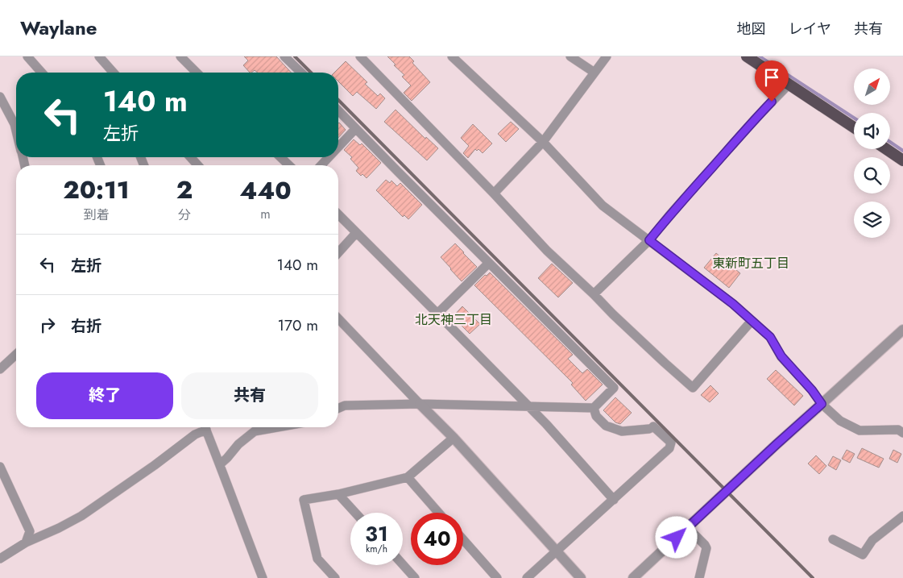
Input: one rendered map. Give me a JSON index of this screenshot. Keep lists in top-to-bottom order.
{
  "districts": ["東新町五丁目", "北天神三丁目"],
  "north": "top right",
  "page": {
    "header": "Waylane",
    "nav": ["地図", "レイヤ", "共有"],
    "turn": ["140 m", "左折"],
    "eta": [
      "20:11",
      "到着",
      "2",
      "分",
      "440",
      "m"
    ],
    "list": [
      {
        "name": "左折",
        "value": "140 m"
      },
      {
        "name": "右折",
        "value": "170 m"
      }
    ],
    "buttons": ["終了", "共有"],
    "speed": "31 km/h",
    "limit": "40"
  }
}
